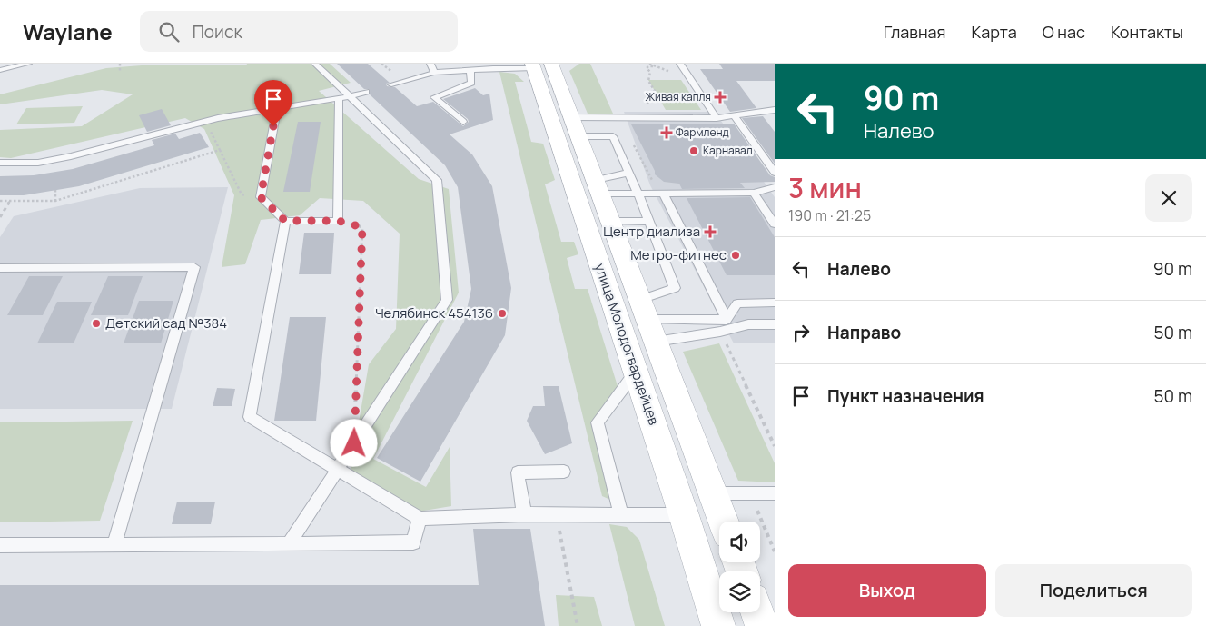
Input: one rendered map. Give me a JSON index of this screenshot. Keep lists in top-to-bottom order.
{
  "streets": {
    "main road": ["улица Молодогвардейцев"]
  },
  "places": {
    "health": ["Живая капля", "Фармленд", "Центр диализа"],
    "other": [
      "Карнавал",
      "Метро-фитнес",
      "Челябинск 454136",
      "Детский сад №384"
    ]
  },
  "page": {
    "header": "Waylane",
    "search": "Поиск",
    "nav": [
      "Главная",
      "Карта",
      "О нас",
      "Контакты"
    ],
    "turn": ["90 m", "Налево"],
    "heading": ["3 мин", "190 m · 21:25"],
    "list": [
      {
        "name": "Налево",
        "value": "90 m"
      },
      {
        "name": "Направо",
        "value": "50 m"
      },
      {
        "name": "Пункт назначения",
        "value": "50 m"
      }
    ],
    "buttons": ["Выход", "Поделиться"]
  }
}
